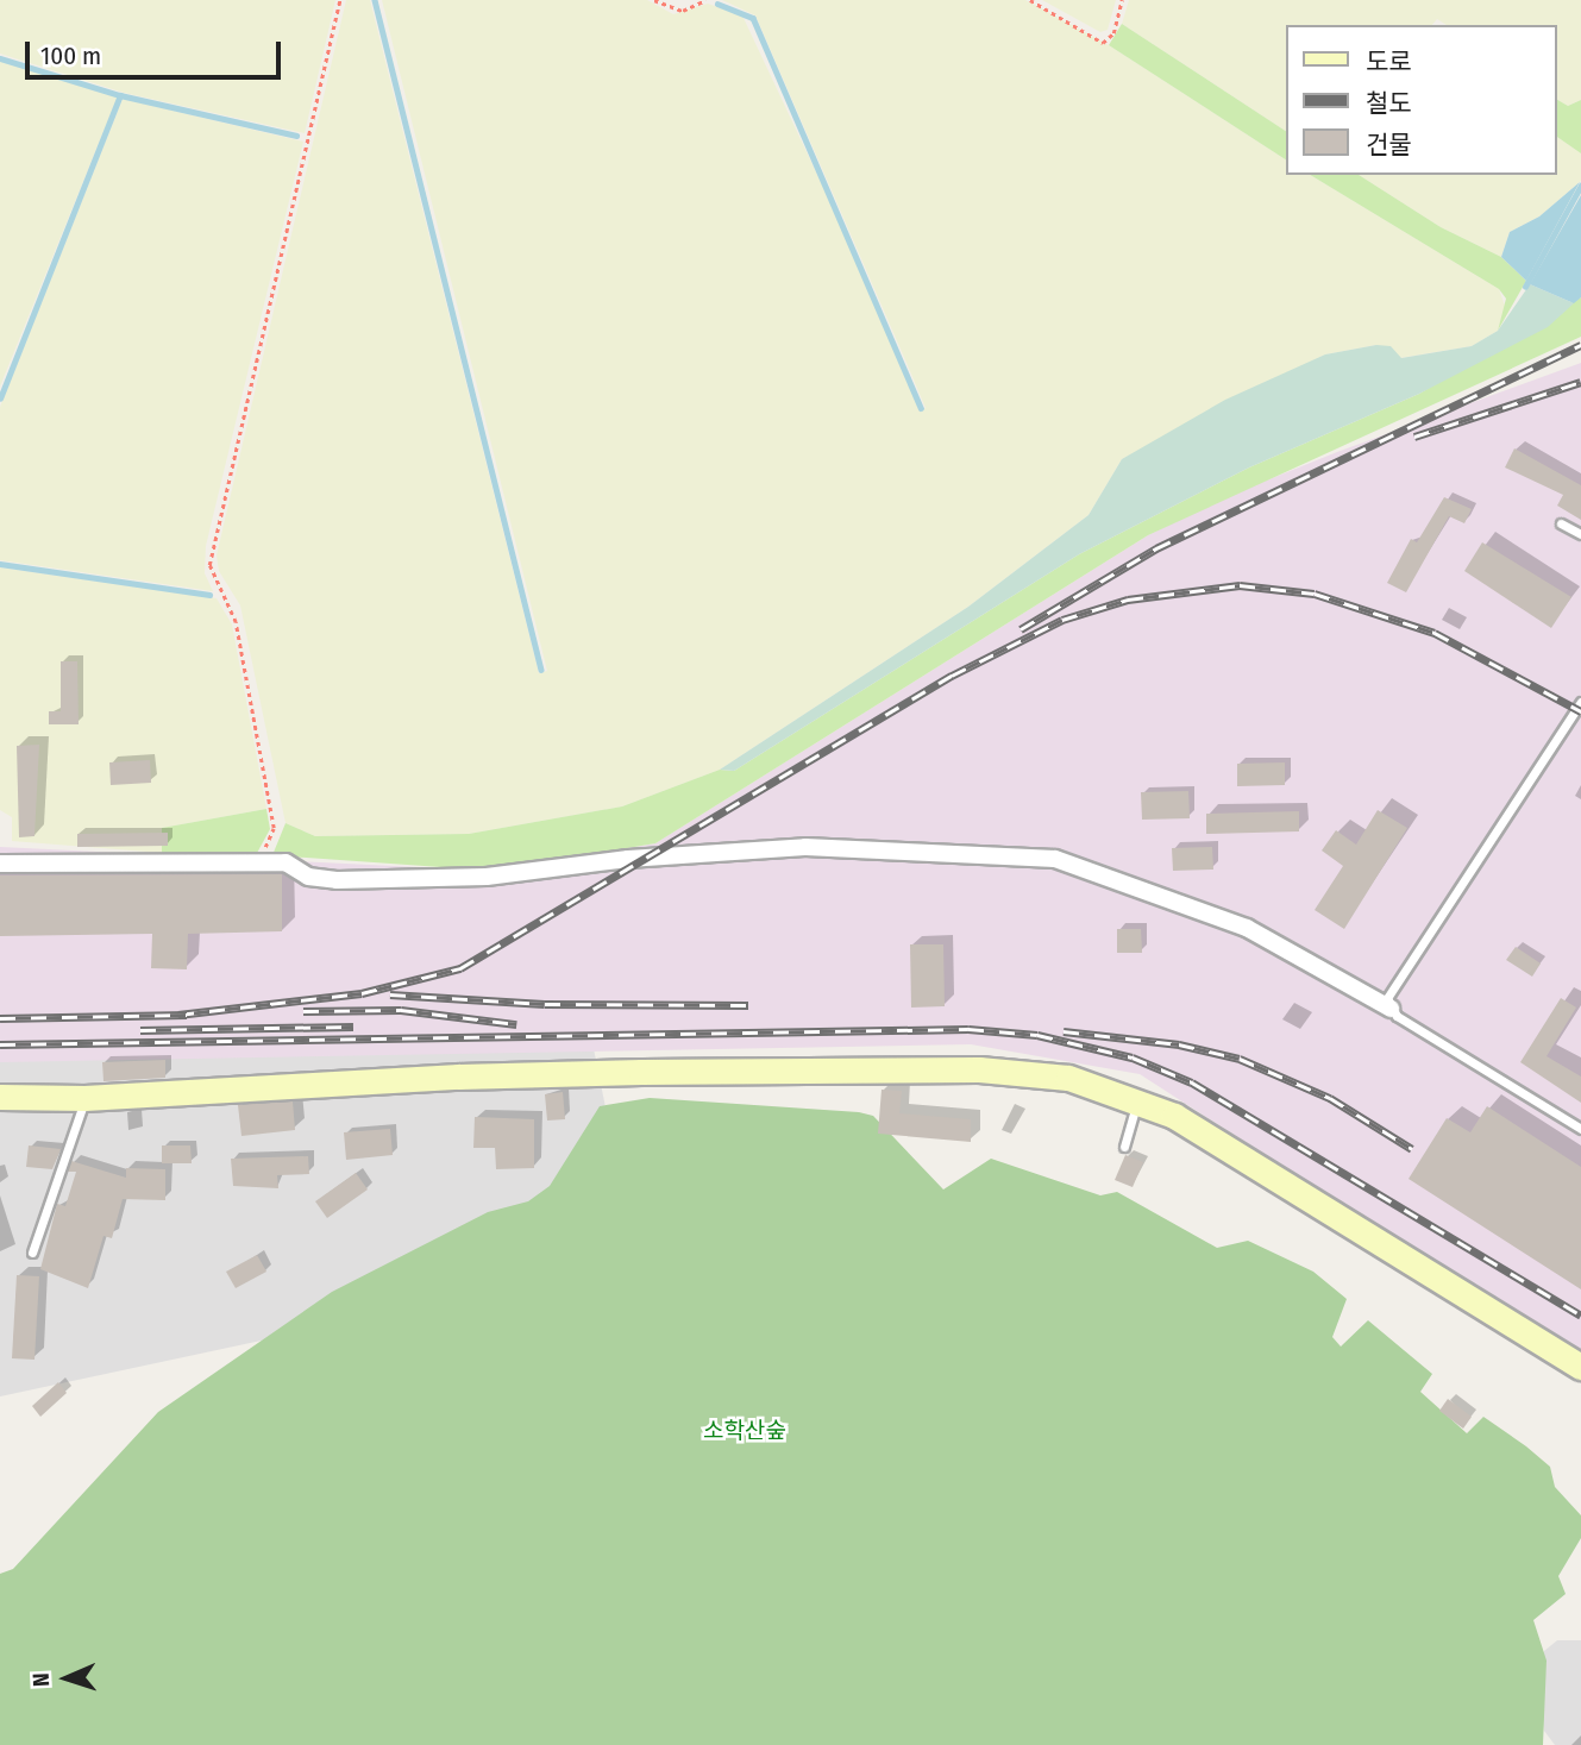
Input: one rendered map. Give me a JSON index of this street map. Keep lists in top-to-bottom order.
{
  "parks": ["소학산숲"],
  "legend": ["도로", "철도", "건물"],
  "scale_bar": "100 m",
  "north": "left"
}
